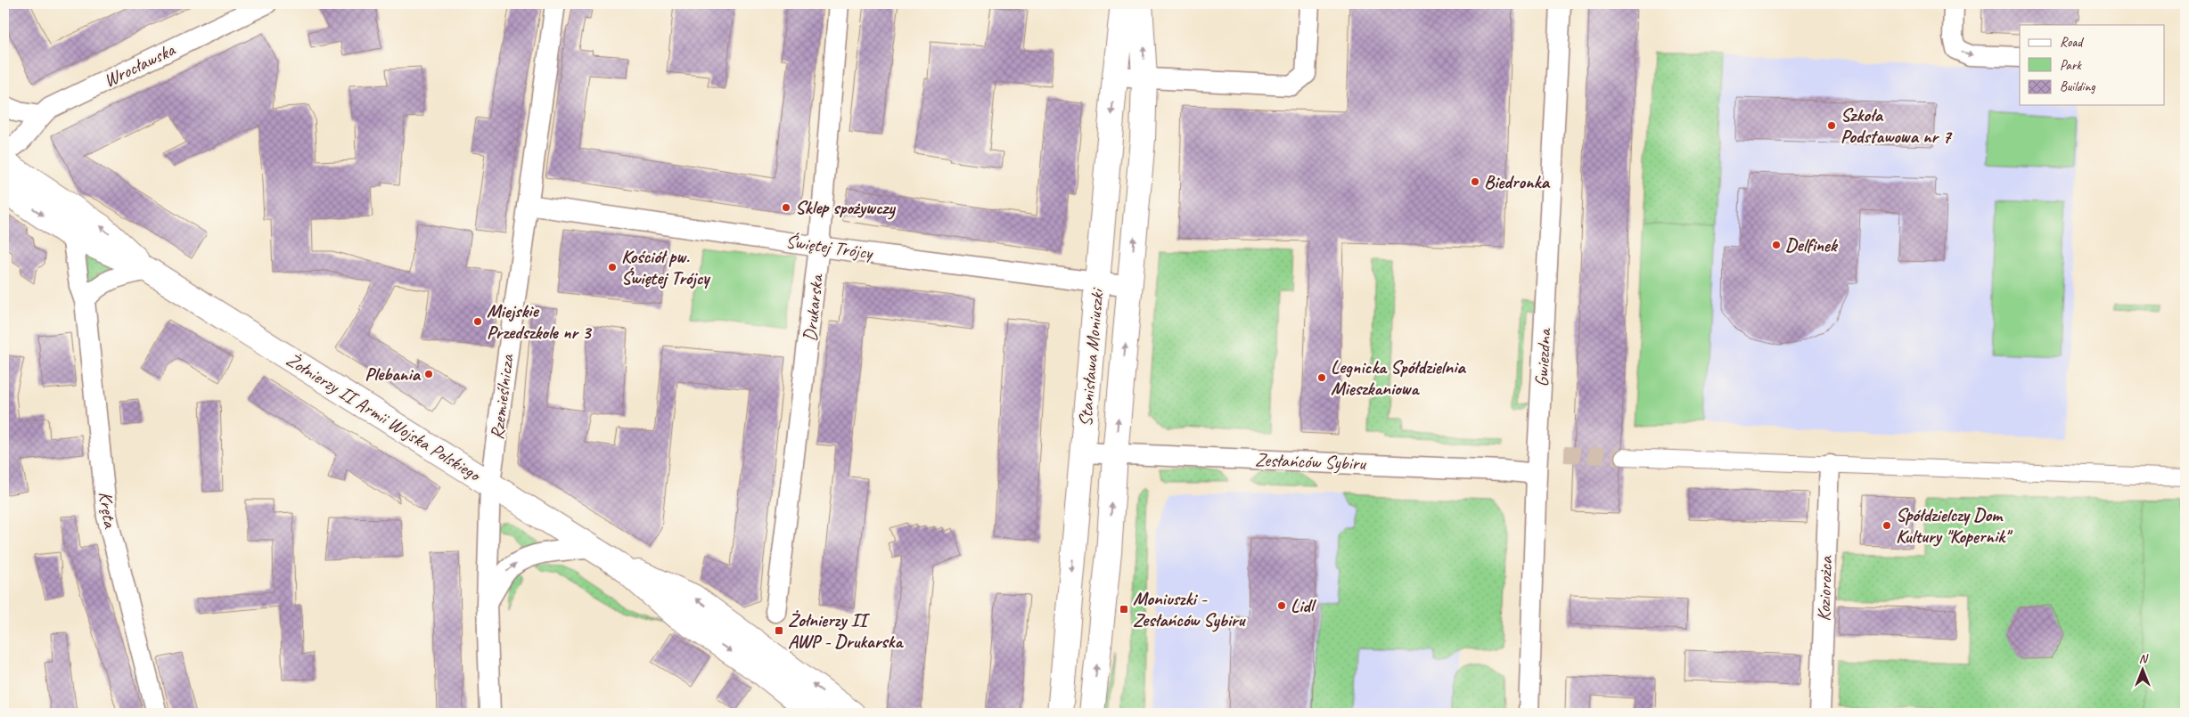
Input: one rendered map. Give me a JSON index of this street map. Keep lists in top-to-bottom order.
{
  "streets": {
    "street": [
      "Wrocławska",
      "Świętej Trójcy",
      "Drukarska",
      "Stanisława Moniuszki",
      "Gwiezdna",
      "Rzemieślnicza",
      "Żołnierzy II Armii Wojska Polskiego",
      "Zesłańców Sybiru",
      "Kręta",
      "Koziorożca"
    ]
  },
  "crossings": [
    ["Świętej Trójcy", "Drukarska"],
    ["Świętej Trójcy", "Stanisława Moniuszki"],
    ["Świętej Trójcy", "Rzemieślnicza"],
    ["Stanisława Moniuszki", "Zesłańców Sybiru"],
    ["Gwiezdna", "Zesłańców Sybiru"],
    ["Rzemieślnicza", "Żołnierzy II Armii Wojska Polskiego"],
    ["Żołnierzy II Armii Wojska Polskiego", "Kręta"]
  ],
  "places": {
    "other": [
      "Szkoła Podstawowa nr 7",
      "Biedronka",
      "Sklep spożywczy",
      "Delfinek",
      "Kościół pw. Świętej Trójcy",
      "Miejskie Przedszkole nr 3",
      "Plebania",
      "Legnicka Spółdzielnia Mieszkaniowa",
      "Spółdzielczy Dom Kultury \"Kopernik\"",
      "Lidl"
    ],
    "transit": ["Moniuszki - Zesłańców Sybiru", "Żołnierzy II AWP - Drukarska"]
  },
  "legend": ["Road", "Park", "Building"],
  "north": "top"
}
